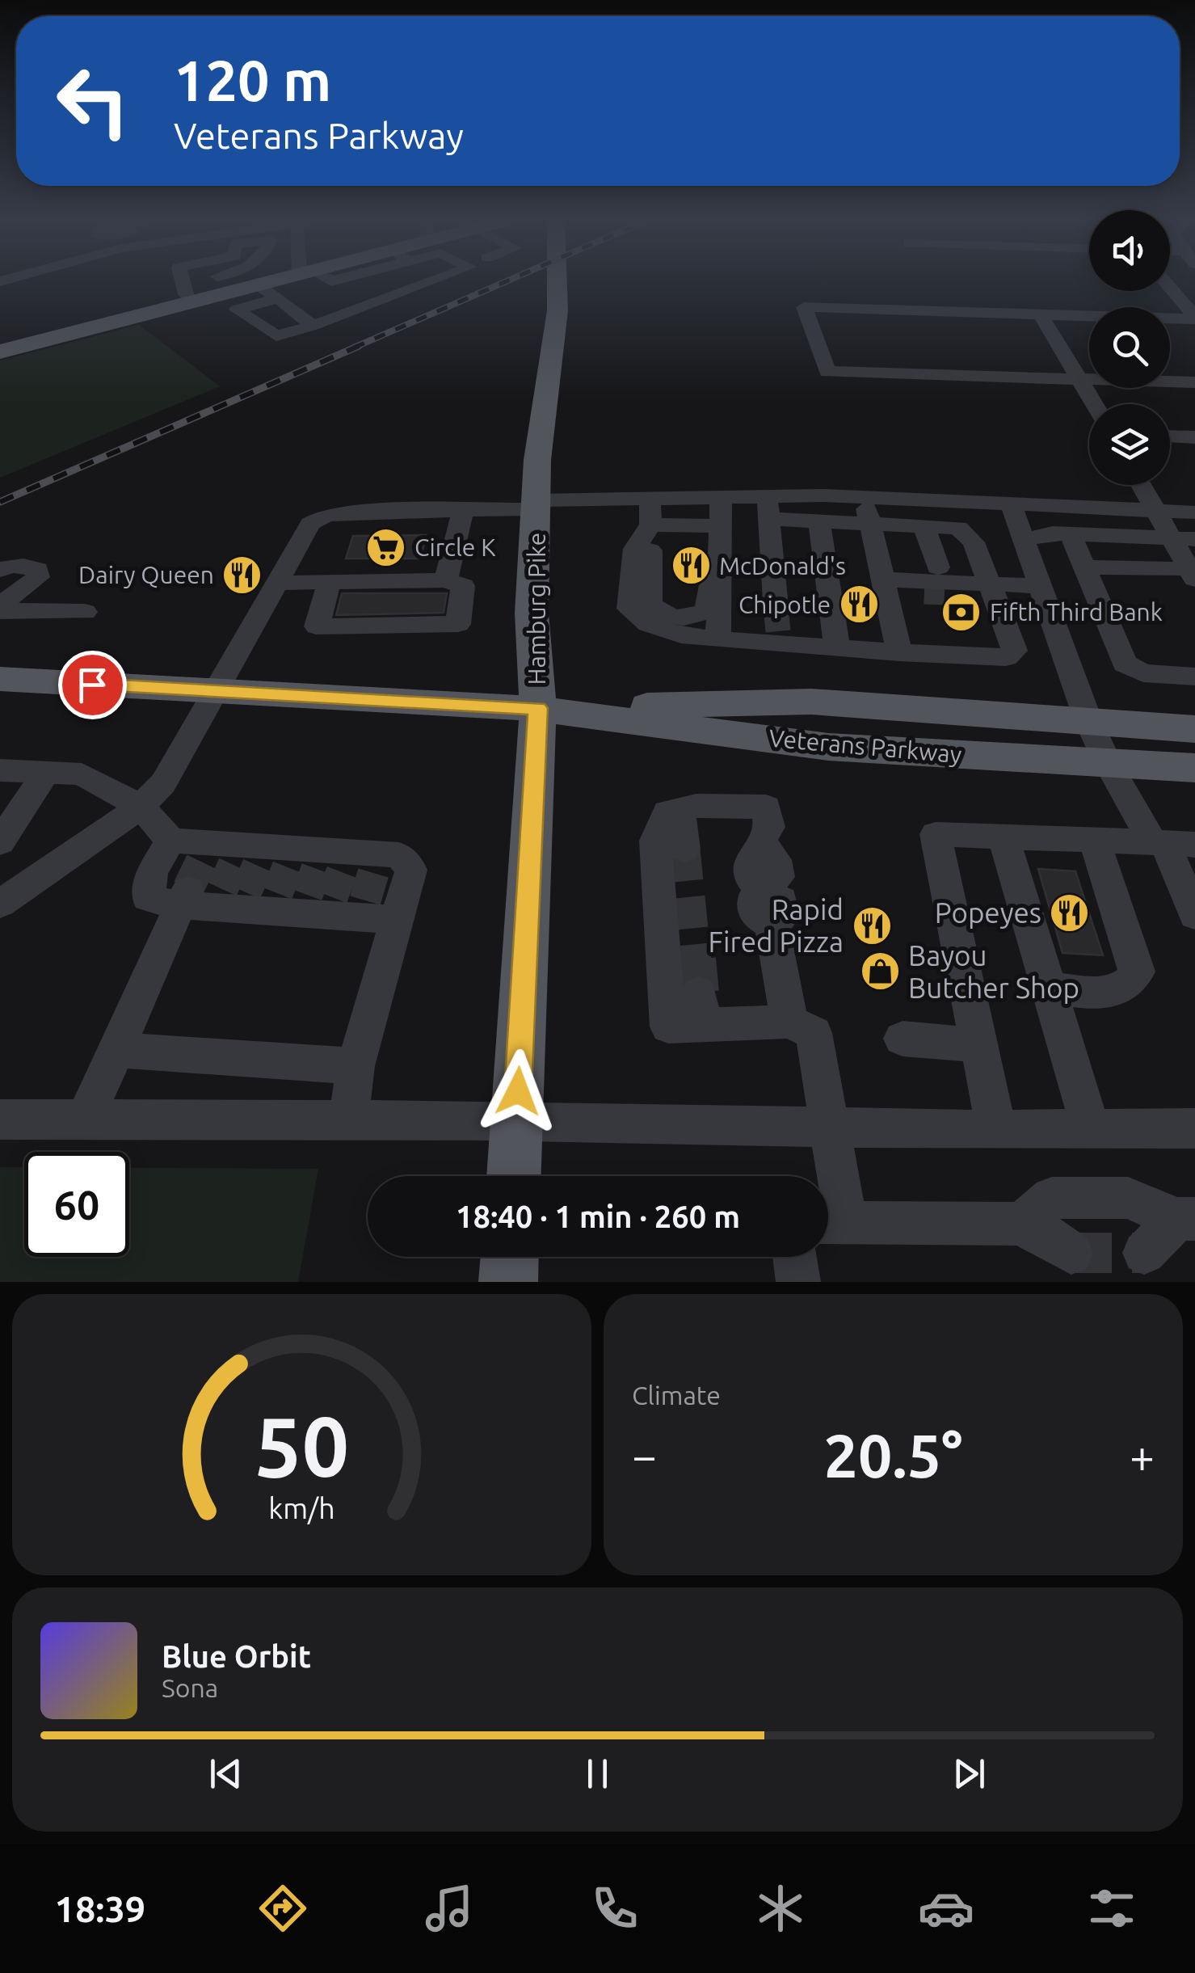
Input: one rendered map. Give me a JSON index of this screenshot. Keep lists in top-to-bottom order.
{
  "streets": {
    "main road": ["Hamburg Pike", "Veterans Parkway"]
  },
  "crossings": [
    ["Hamburg Pike", "Veterans Parkway"]
  ],
  "places": {
    "supermarket": ["Circle K"],
    "restaurant": [
      "McDonald's",
      "Dairy Queen",
      "Chipotle",
      "Popeyes",
      "Rapid Fired Pizza"
    ],
    "bank": ["Fifth Third Bank"],
    "shop": ["Bayou Butcher Shop"]
  },
  "page": {
    "turn": ["120 m", "Veterans Parkway"],
    "limit": "60",
    "trip": "18:40 · 1 min · 260 m",
    "tile": "Climate",
    "heat": ["−", "20.5°", "+"],
    "song": ["Blue Orbit", "Sona"],
    "tabs": "18:39",
    "gauge": ["50", "km/h"]
  }
}
